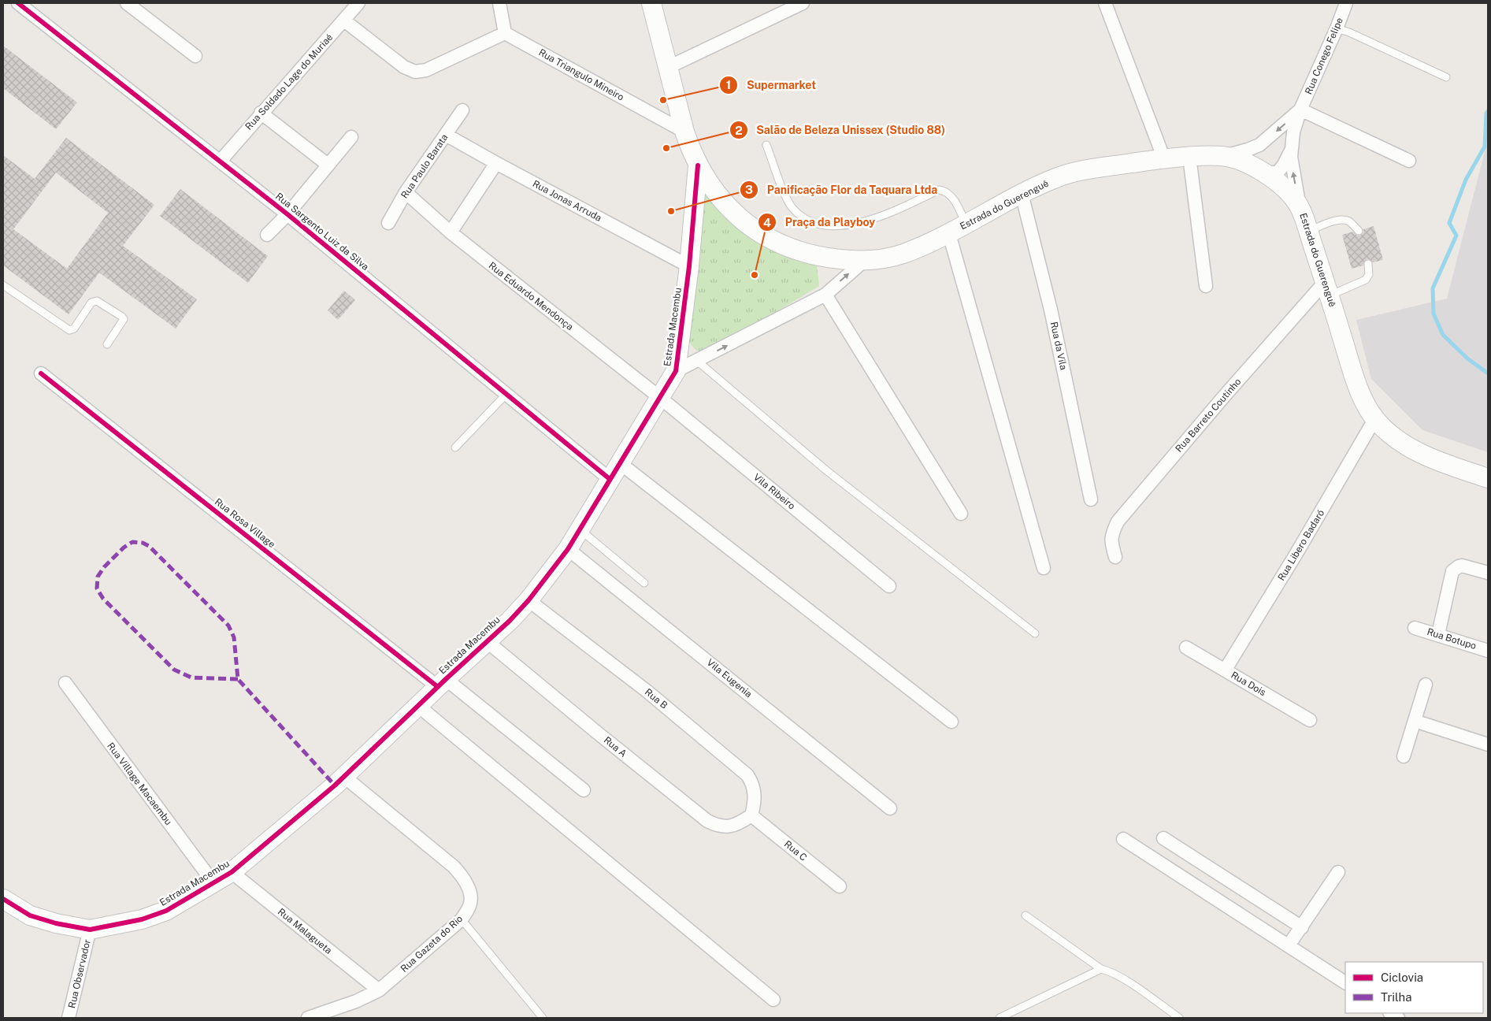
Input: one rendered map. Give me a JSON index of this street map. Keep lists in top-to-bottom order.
{
  "streets": {
    "main road": ["Estrada do Guerenguê", "Estrada Macembu"],
    "street": [
      "Rua Conego Felipe",
      "Rua Triangulo Mineiro",
      "Rua Soldado Lage do Muriaé",
      "Rua Paulo Barata",
      "Rua Jonas Arruda",
      "Rua Sargento Luiz da Silva",
      "Rua Eduardo Mendonça",
      "Rua da Vila",
      "Rua Barreto Coutinho",
      "Vila Ribeiro",
      "Rua Rosa Village",
      "Rua Libero Badaró",
      "Rua Botupo",
      "Vila Eugenia",
      "Rua Dois",
      "Rua B",
      "Rua A",
      "Rua Village Macaembu",
      "Rua C",
      "Rua Malagueta",
      "Rua Gazeta do Rio",
      "Rua Observador"
    ]
  },
  "crossings": [
    ["Rua Conego Felipe", "Estrada do Guerenguê"],
    ["Rua Triangulo Mineiro", "Estrada do Guerenguê"],
    ["Rua Soldado Lage do Muriaé", "Rua Sargento Luiz da Silva"],
    ["Rua Paulo Barata", "Rua Jonas Arruda"],
    ["Rua Paulo Barata", "Rua Eduardo Mendonça"],
    ["Rua Jonas Arruda", "Estrada Macembu"],
    ["Estrada do Guerenguê", "Estrada Macembu"],
    ["Estrada do Guerenguê", "Rua da Vila"],
    ["Estrada do Guerenguê", "Rua Barreto Coutinho"],
    ["Estrada do Guerenguê", "Rua Libero Badaró"],
    ["Rua Sargento Luiz da Silva", "Estrada Macembu"],
    ["Rua Eduardo Mendonça", "Estrada Macembu"],
    ["Rua Eduardo Mendonça", "Vila Ribeiro"],
    ["Estrada Macembu", "Vila Ribeiro"],
    ["Estrada Macembu", "Rua Rosa Village"],
    ["Estrada Macembu", "Vila Eugenia"],
    ["Estrada Macembu", "Rua B"],
    ["Estrada Macembu", "Rua A"],
    ["Estrada Macembu", "Rua Village Macaembu"],
    ["Estrada Macembu", "Rua Malagueta"],
    ["Estrada Macembu", "Rua Gazeta do Rio"],
    ["Estrada Macembu", "Rua Observador"],
    ["Rua Libero Badaró", "Rua Dois"],
    ["Rua B", "Rua A"],
    ["Rua B", "Rua C"],
    ["Rua A", "Rua C"],
    ["Rua Malagueta", "Rua Gazeta do Rio"]
  ],
  "places": [
    "Supermarket",
    "Salão de Beleza Unissex (Studio 88)",
    "Panificação Flor da Taquara Ltda",
    "Praça da Playboy"
  ],
  "legend": ["Ciclovia", "Trilha"]
}
